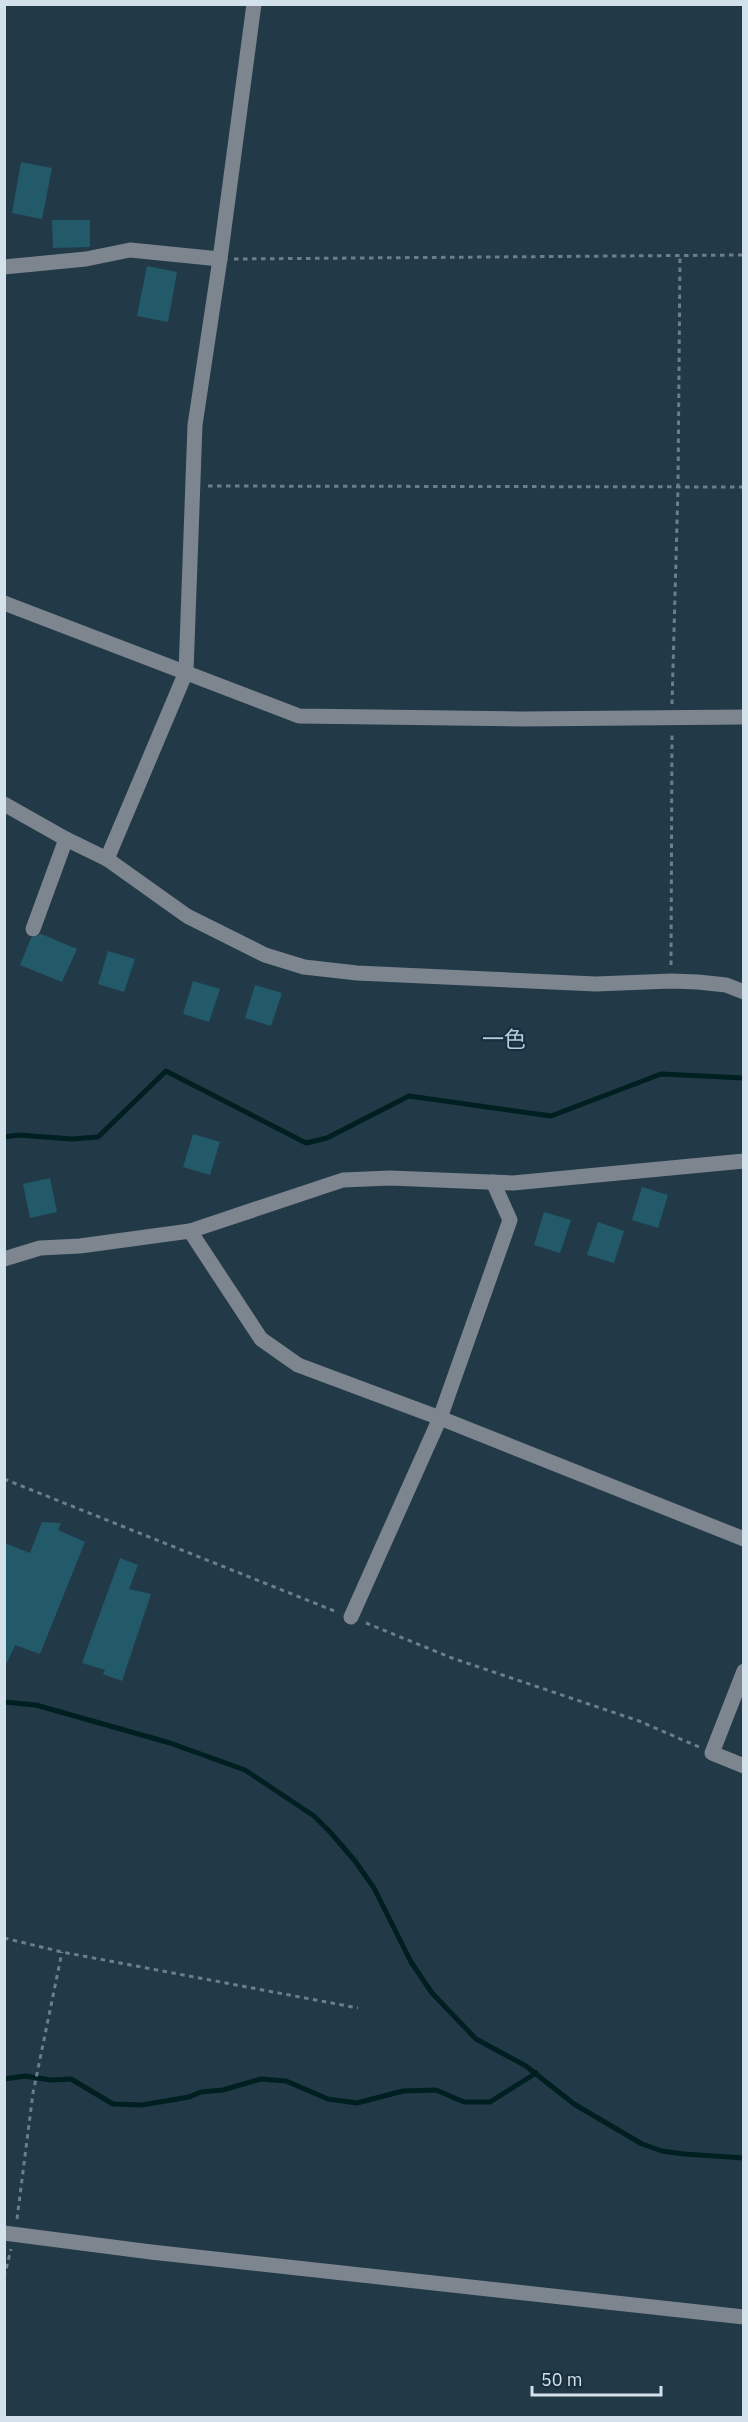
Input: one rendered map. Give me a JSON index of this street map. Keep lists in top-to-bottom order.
{
  "districts": ["一色"],
  "scale_bar": "50 m"
}
